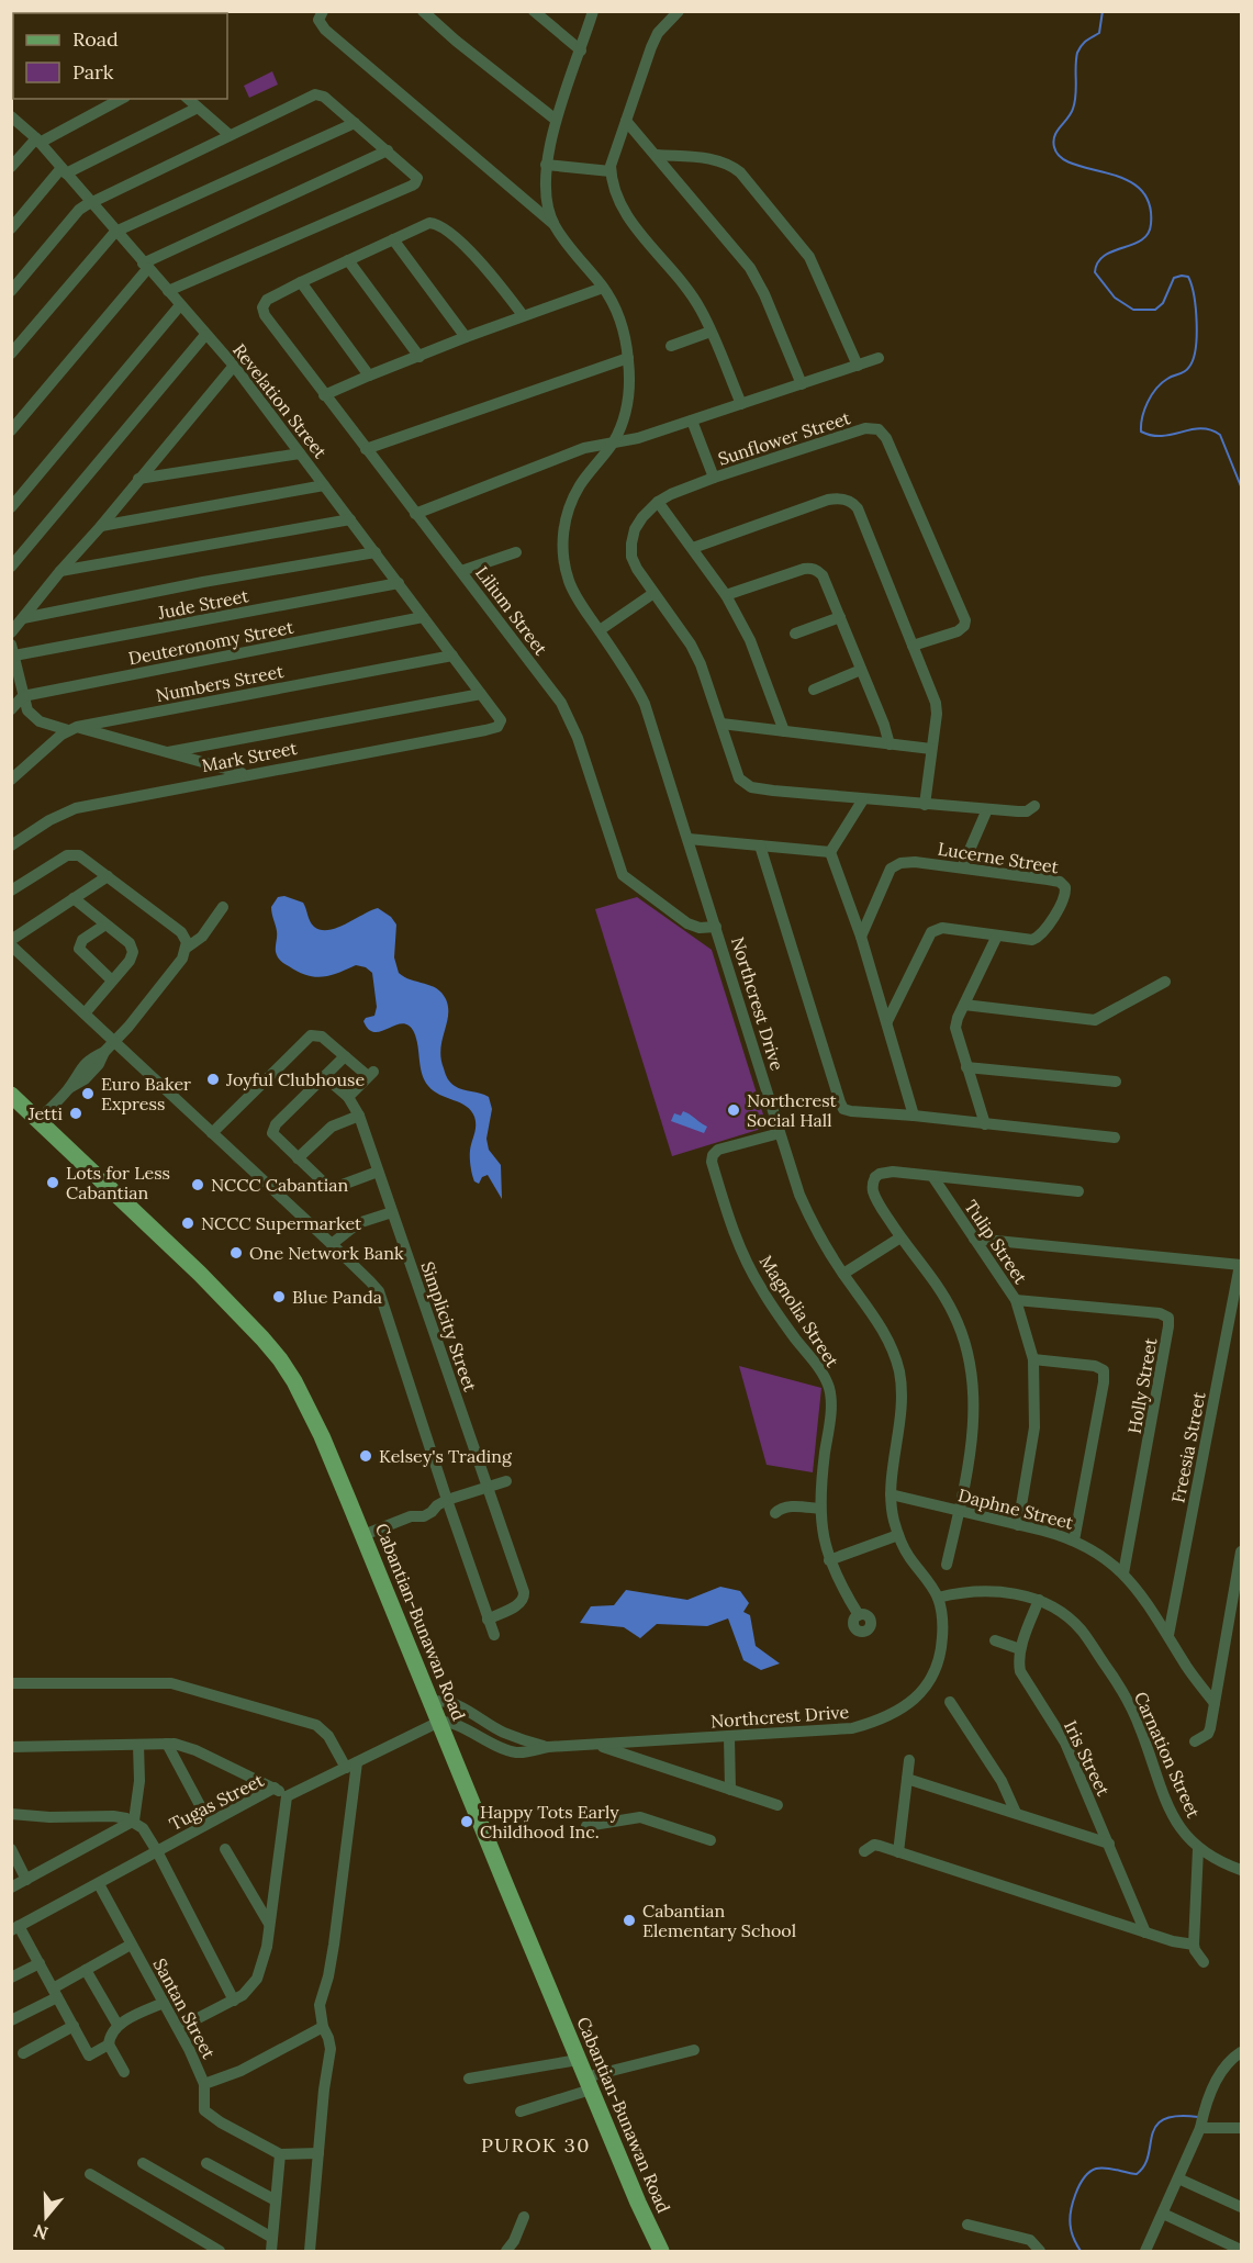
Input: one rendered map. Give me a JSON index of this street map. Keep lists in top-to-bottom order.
{
  "streets": {
    "main road": ["Cabantian-Bunawan Road"],
    "street": [
      "Revelation Street",
      "Sunflower Street",
      "Jude Street",
      "Lilium Street",
      "Deuteronomy Street",
      "Numbers Street",
      "Mark Street",
      "Lucerne Street",
      "Northcrest Drive",
      "Tulip Street",
      "Magnolia Street",
      "Simplicity Street",
      "Holly Street",
      "Freesia Street",
      "Daphne Street",
      "Carnation Street",
      "Iris Street",
      "Tugas Street",
      "Santan Street"
    ]
  },
  "crossings": [
    ["Revelation Street", "Jude Street"],
    ["Revelation Street", "Deuteronomy Street"],
    ["Revelation Street", "Numbers Street"],
    ["Revelation Street", "Mark Street"],
    ["Lilium Street", "Northcrest Drive"],
    ["Northcrest Drive", "Magnolia Street"],
    ["Northcrest Drive", "Daphne Street"],
    ["Northcrest Drive", "Cabantian-Bunawan Road"],
    ["Northcrest Drive", "Carnation Street"],
    ["Northcrest Drive", "Tugas Street"],
    ["Tulip Street", "Holly Street"],
    ["Tulip Street", "Daphne Street"],
    ["Holly Street", "Daphne Street"],
    ["Freesia Street", "Daphne Street"],
    ["Cabantian-Bunawan Road", "Tugas Street"],
    ["Tugas Street", "Santan Street"]
  ],
  "districts": ["PUROK 30"],
  "places": [
    "Joyful Clubhouse",
    "Euro Baker Express",
    "Northcrest Social Hall",
    "Jetti",
    "Lots for Less Cabantian",
    "NCCC Cabantian",
    "NCCC Supermarket",
    "One Network Bank",
    "Blue Panda",
    "Kelsey's Trading",
    "Happy Tots Early Childhood Inc.",
    "Cabantian Elementary School"
  ],
  "legend": ["Road", "Park"],
  "north": "bottom"
}
